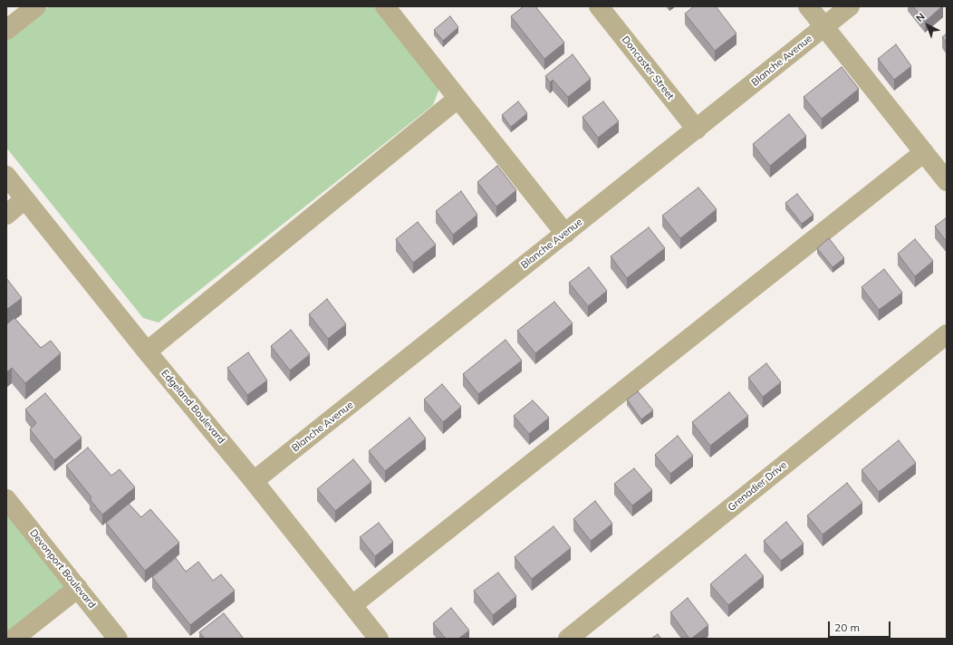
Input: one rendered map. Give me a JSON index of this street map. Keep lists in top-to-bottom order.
{
  "streets": {
    "street": [
      "Blanche Avenue",
      "Doncaster Street",
      "Edgeland Boulevard",
      "Grenadier Drive",
      "Devonport Boulevard"
    ]
  },
  "crossings": [
    ["Blanche Avenue", "Doncaster Street"],
    ["Blanche Avenue", "Edgeland Boulevard"]
  ],
  "scale_bar": "20 m",
  "north": "top left"
}
